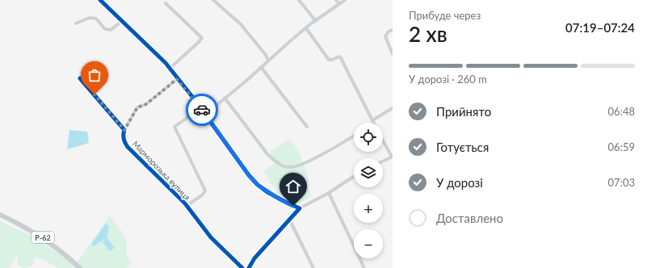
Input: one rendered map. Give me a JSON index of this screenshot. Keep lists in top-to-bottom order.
{
  "streets": {
    "main road": ["Р-62"],
    "street": ["Марморозька вулиця"]
  },
  "page": {
    "heading": ["2 хв", "Прибуде через", "07:19–07:24"],
    "bar": "У дорозі · 260 m",
    "list": [
      ["Прийнято", "06:48"],
      ["Готується", "06:59"],
      ["У дорозі", "07:03"],
      "Доставлено"
    ],
    "map_buttons": ["+", "−"]
  }
}
